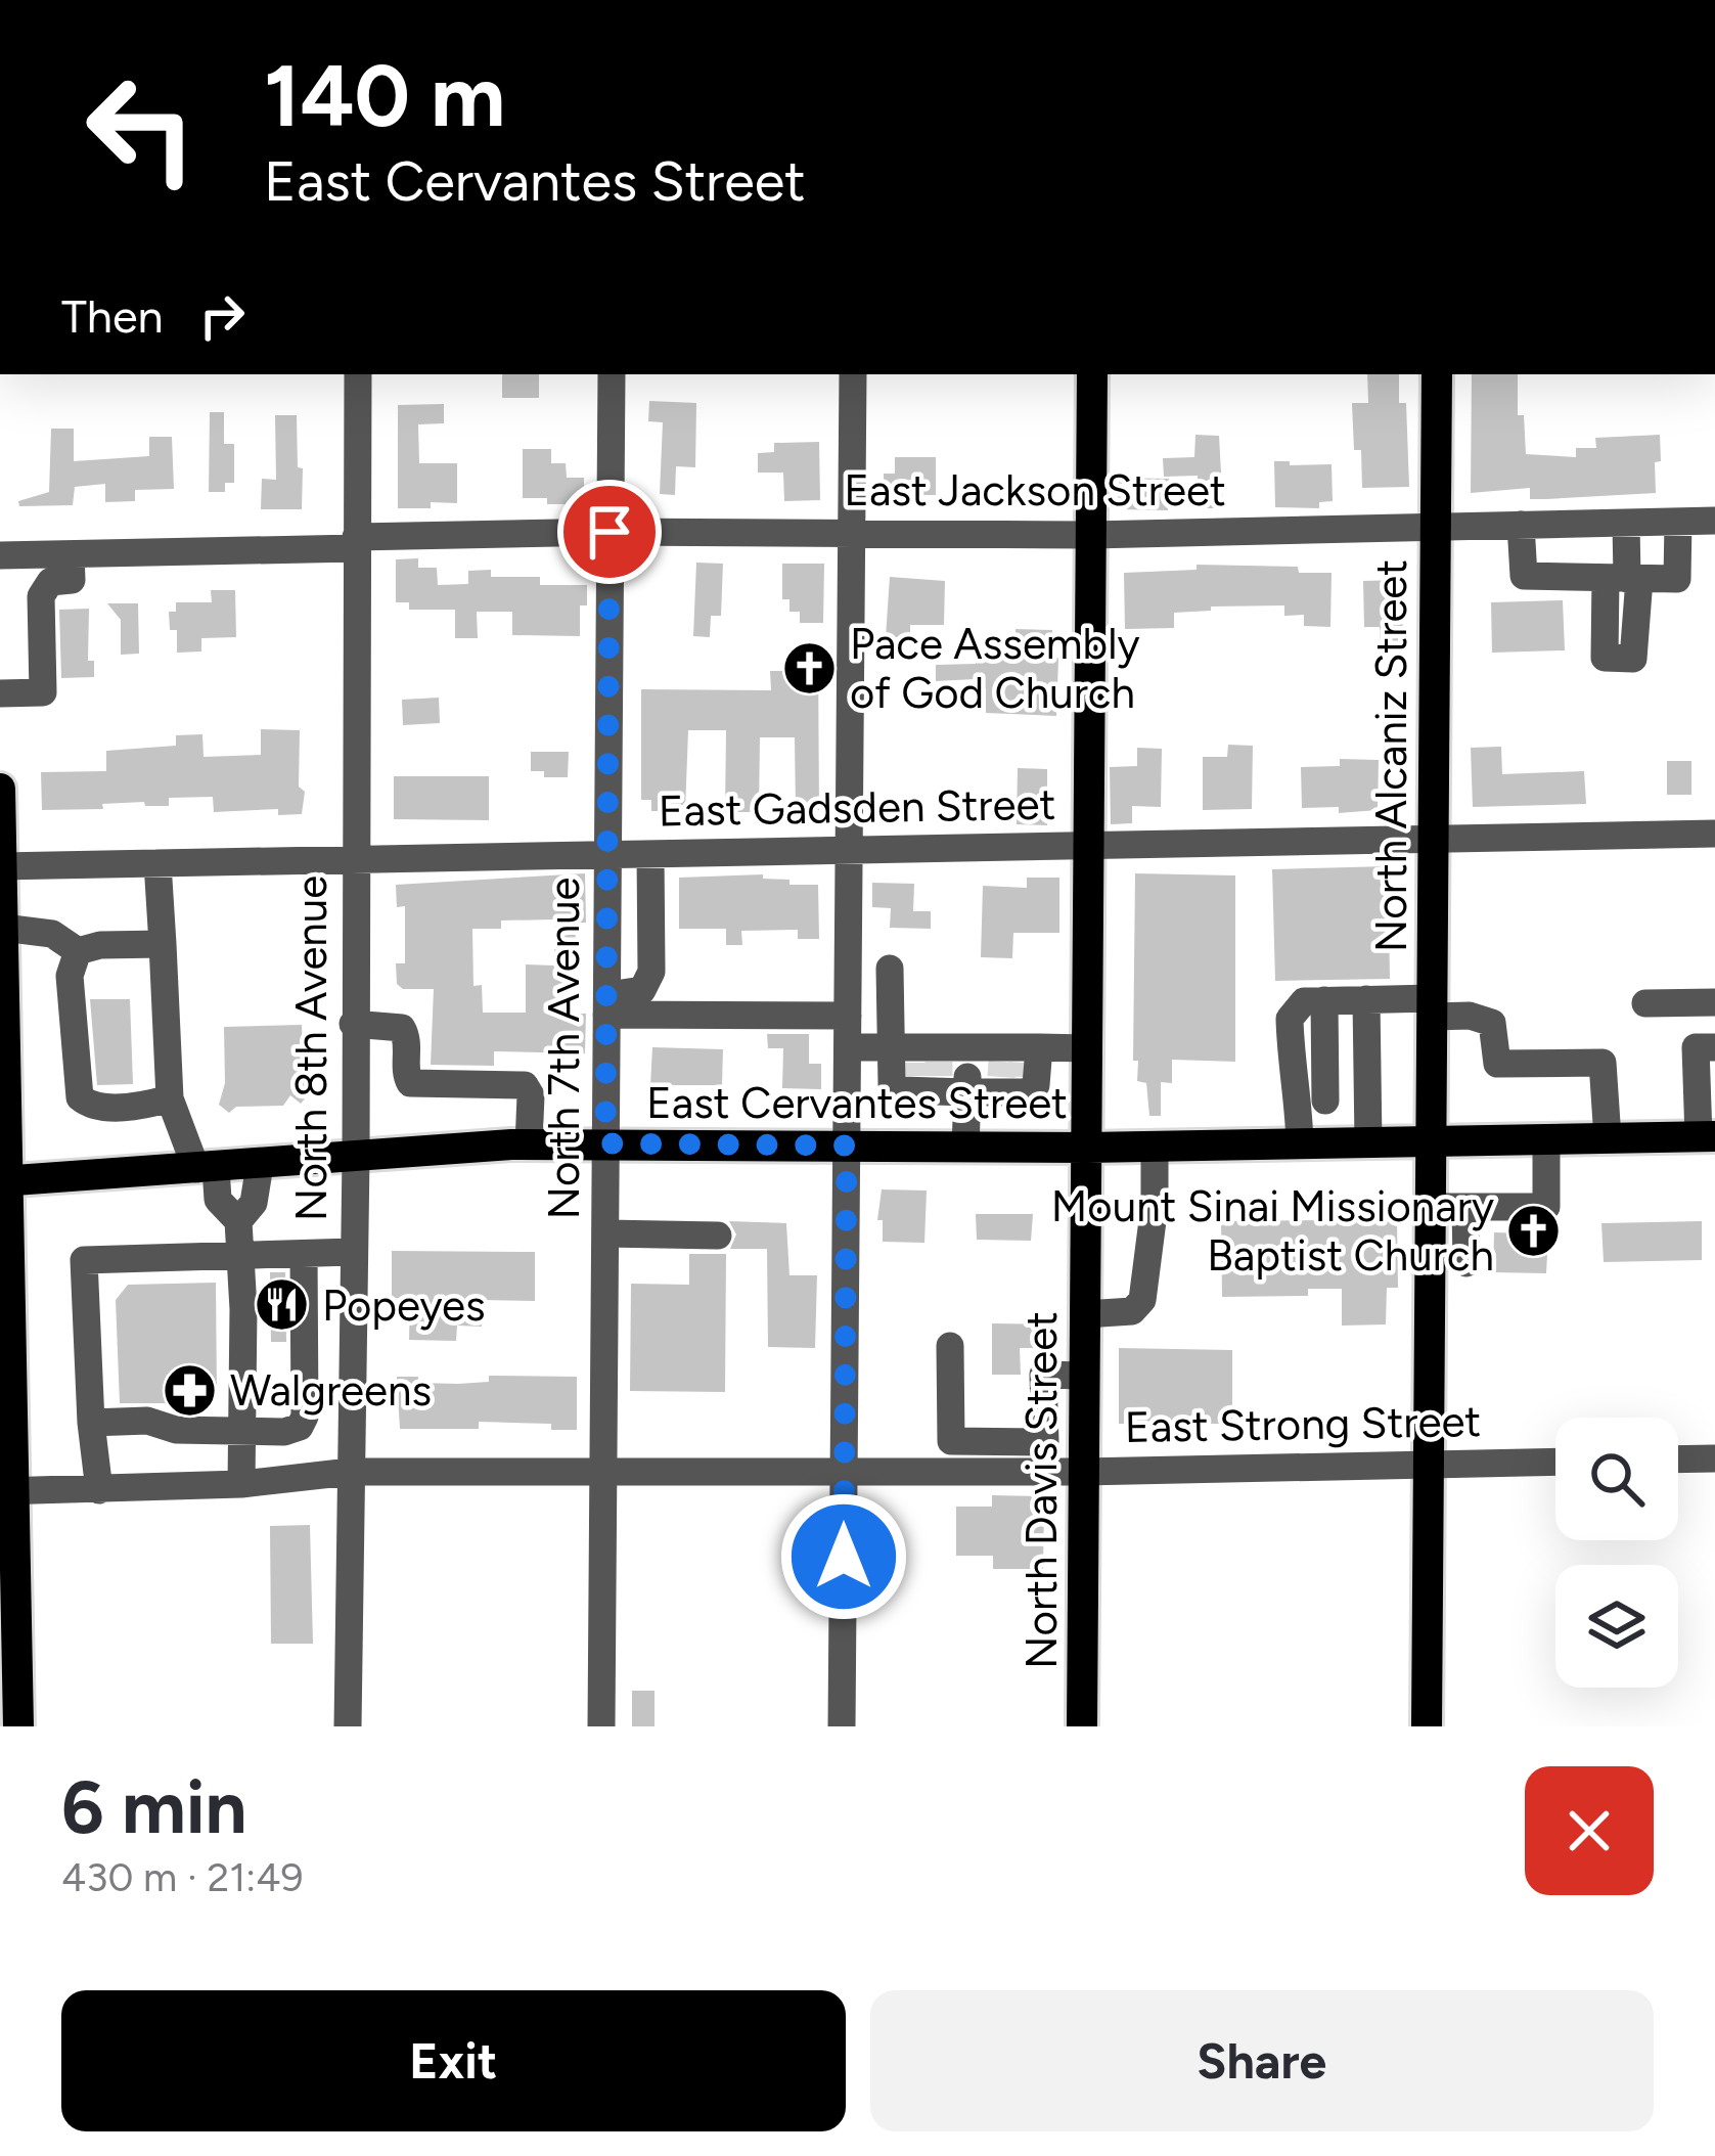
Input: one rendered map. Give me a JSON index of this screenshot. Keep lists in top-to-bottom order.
{
  "streets": {
    "main road": ["North Alcaniz Street", "East Cervantes Street", "North Davis Street"],
    "street": [
      "East Jackson Street",
      "East Gadsden Street",
      "North 8th Avenue",
      "North 7th Avenue",
      "East Strong Street"
    ]
  },
  "crossings": [
    ["East Jackson Street", "North Alcaniz Street"],
    ["East Jackson Street", "North 8th Avenue"],
    ["East Jackson Street", "North 7th Avenue"],
    ["East Jackson Street", "North Davis Street"],
    ["North Alcaniz Street", "East Gadsden Street"],
    ["North Alcaniz Street", "East Cervantes Street"],
    ["North Alcaniz Street", "East Strong Street"],
    ["East Gadsden Street", "North 8th Avenue"],
    ["East Gadsden Street", "North 7th Avenue"],
    ["East Gadsden Street", "North Davis Street"],
    ["North 8th Avenue", "East Cervantes Street"],
    ["North 8th Avenue", "East Strong Street"],
    ["North 7th Avenue", "East Cervantes Street"],
    ["North 7th Avenue", "East Strong Street"],
    ["East Cervantes Street", "North Davis Street"],
    ["East Strong Street", "North Davis Street"]
  ],
  "places": {
    "church": ["Pace Assembly of God Church", "Mount Sinai Missionary Baptist Church"],
    "restaurant": ["Popeyes"],
    "pharmacy": ["Walgreens"]
  },
  "page": {
    "turn": ["140 m", "East Cervantes Street"],
    "then": "Then",
    "heading": ["6 min", "430 m · 21:49"],
    "buttons": ["Exit", "Share"]
  }
}
